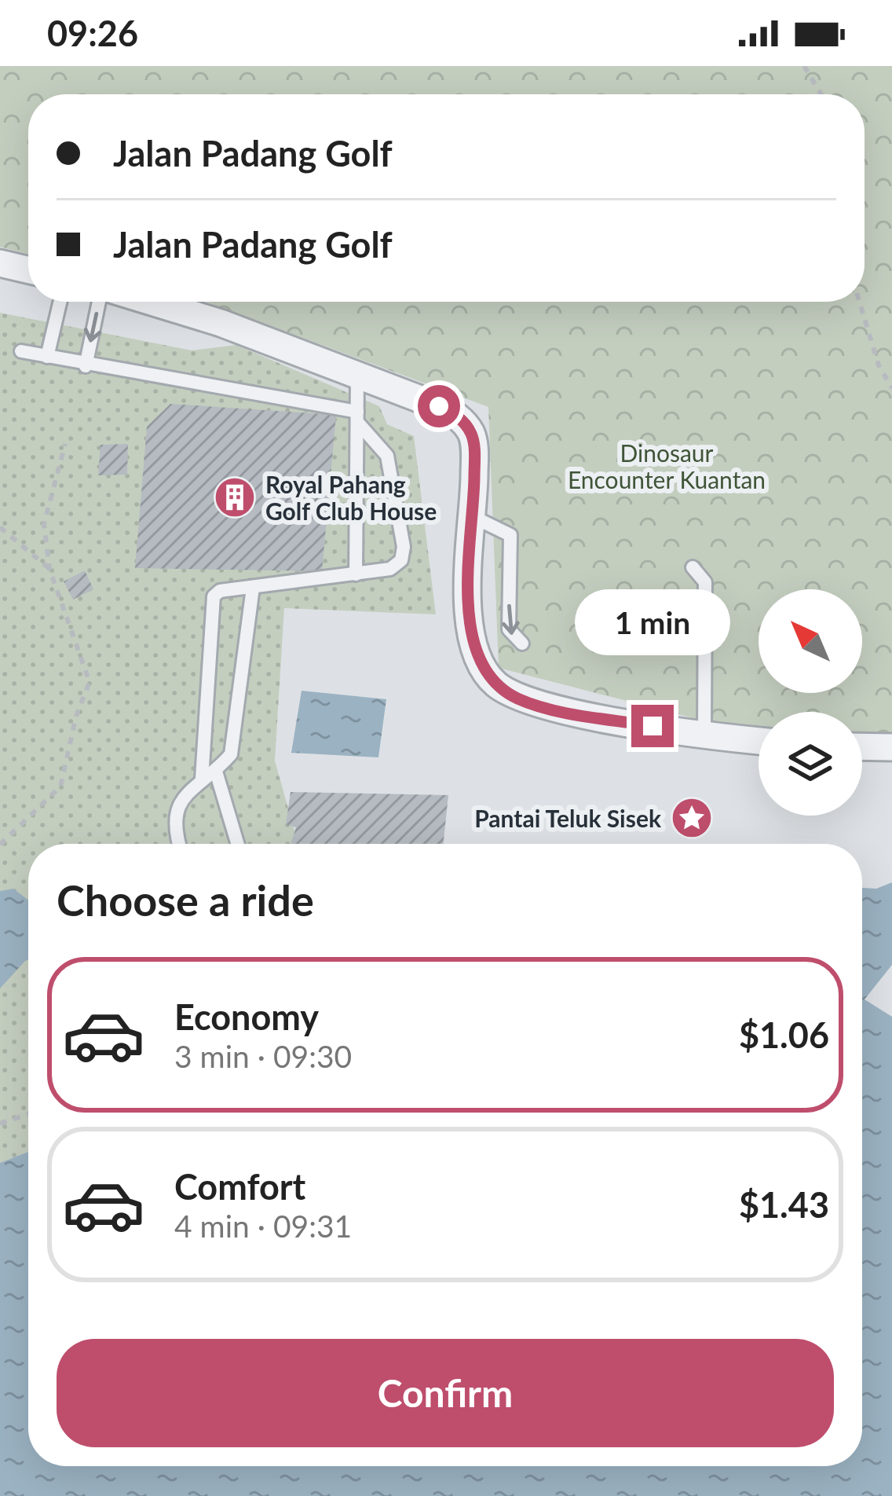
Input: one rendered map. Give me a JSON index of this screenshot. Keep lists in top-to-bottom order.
{
  "parks": ["Dinosaur Encounter Kuantan"],
  "places": {
    "building": ["Royal Pahang Golf Club House"],
    "place": ["Pantai Teluk Sisek"]
  },
  "north": "top left",
  "page": {
    "status": "09:26",
    "banner": ["Jalan Padang Golf", "Jalan Padang Golf"],
    "bubble": "1 min",
    "heading": "Choose a ride",
    "list": [
      {
        "name": "Economy",
        "note": "3 min · 09:30",
        "value": "$1.06"
      },
      {
        "name": "Comfort",
        "note": "4 min · 09:31",
        "value": "$1.43"
      }
    ],
    "buttons": "Confirm"
  }
}
